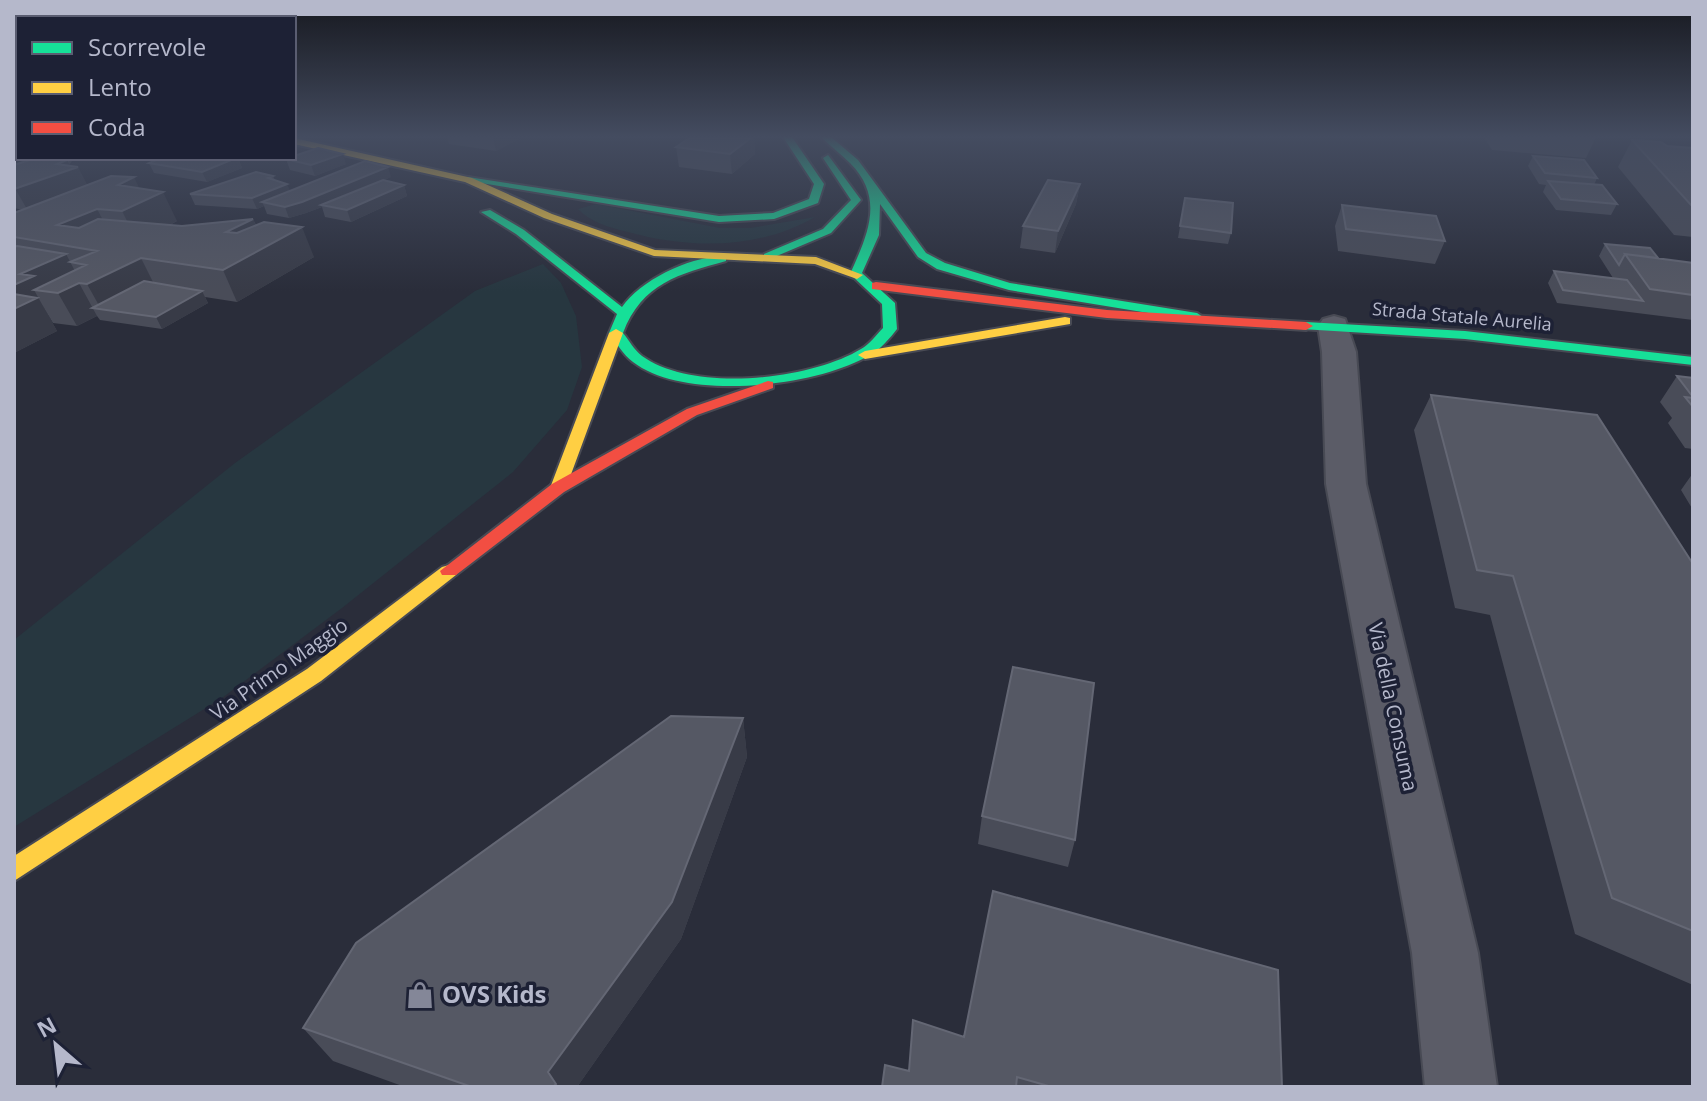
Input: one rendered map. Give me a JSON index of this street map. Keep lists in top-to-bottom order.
{
  "streets": {
    "main road": ["Strada Statale Aurelia", "Via Primo Maggio"],
    "street": ["Via della Consuma"]
  },
  "crossings": [
    ["Strada Statale Aurelia", "Via della Consuma"]
  ],
  "places": {
    "shop": ["OVS Kids"]
  },
  "legend": ["Scorrevole", "Lento", "Coda"],
  "north": "top left"
}
